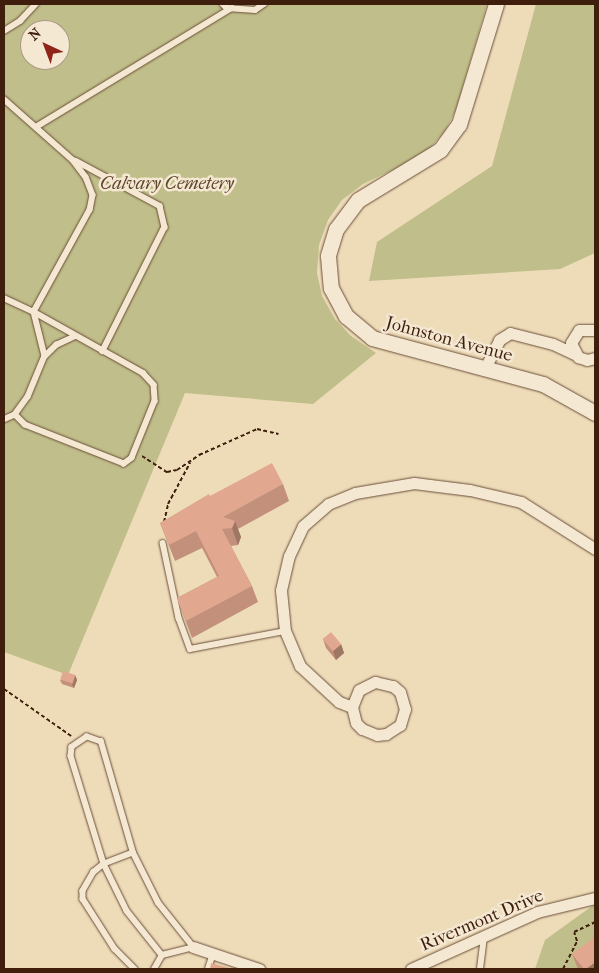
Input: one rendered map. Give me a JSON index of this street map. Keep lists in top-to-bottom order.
{
  "streets": {
    "street": ["Johnston Avenue", "Rivermont Drive"]
  },
  "parks": ["Calvary Cemetery"],
  "north": "top left"
}
